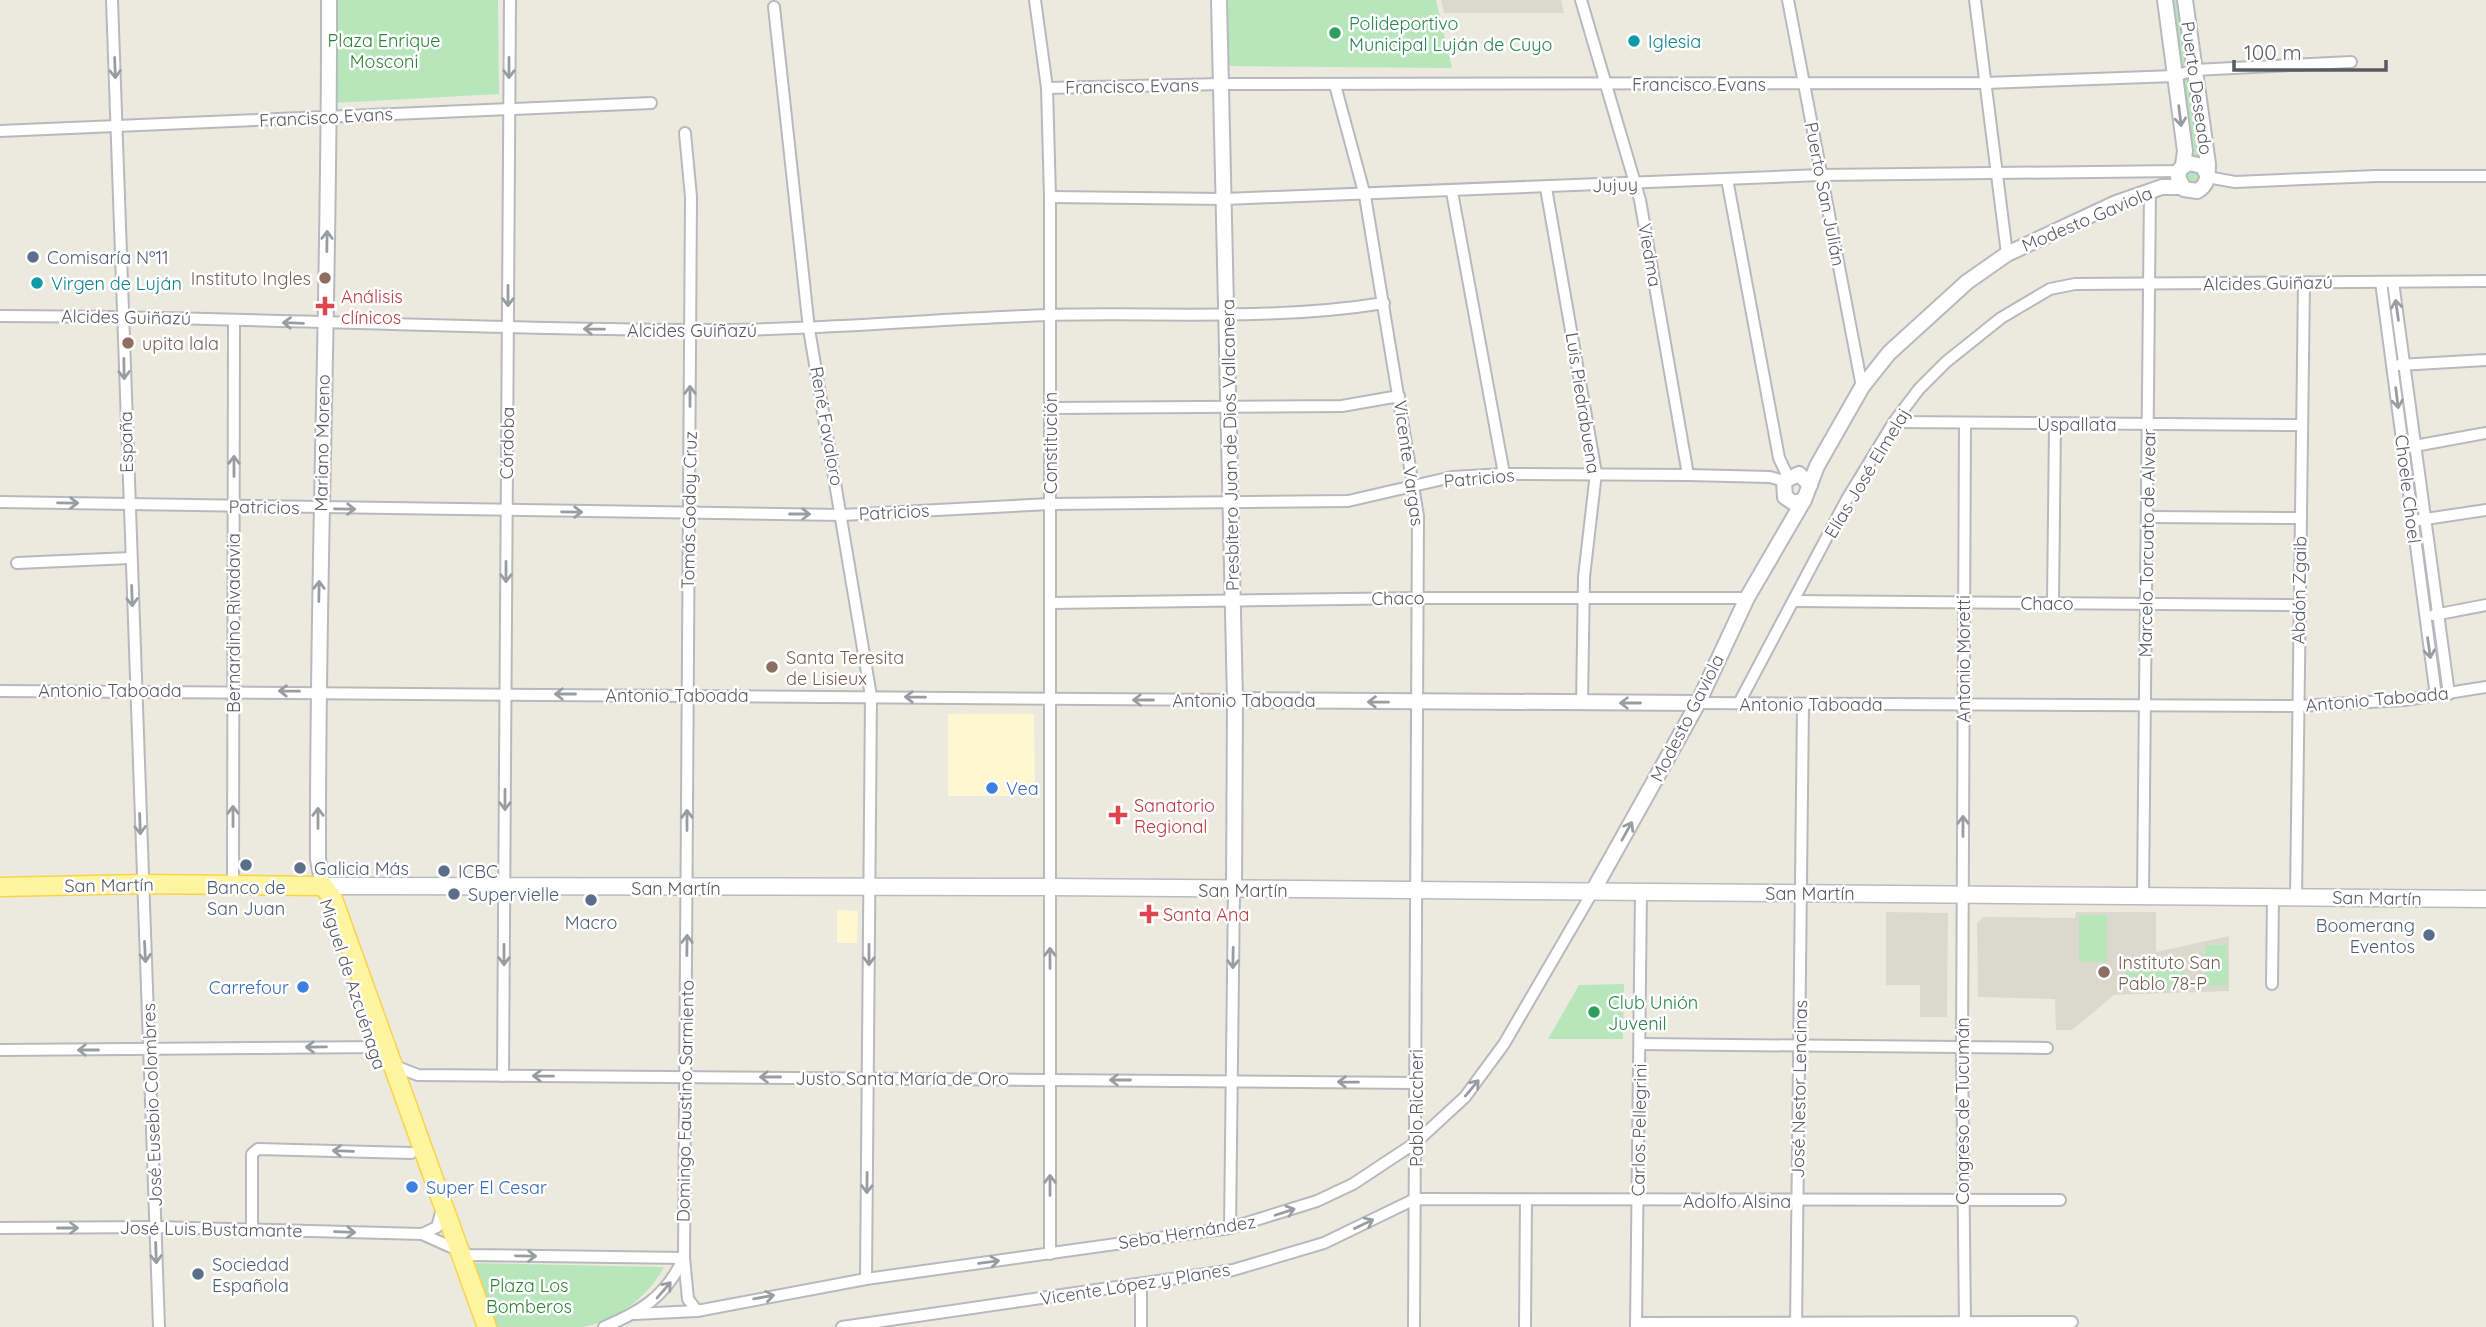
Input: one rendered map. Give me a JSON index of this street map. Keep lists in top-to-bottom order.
{
  "streets": {
    "main road": ["San Martín", "Miguel de Azcuénaga"],
    "street": [
      "Francisco Evans",
      "Puerto Deseado",
      "Jujuy",
      "Puerto San Julián",
      "Modesto Gaviola",
      "Viedma",
      "Alcides Guiñazú",
      "Luis Piedrabuena",
      "Uspallata",
      "René Favaloro",
      "España",
      "Mariano Moreno",
      "Córdoba",
      "Constitución",
      "Presbítero Juan de Dios Vallcanera",
      "Vicente Vargas",
      "Elías José Elmelaj",
      "Patricios",
      "Choele Choel",
      "Tomás Godoy Cruz",
      "Marcelo Torcuato de Alvear",
      "Abdón Zgaib",
      "Chaco",
      "Bernardino Rivadavia",
      "Antonio Moretti",
      "Antonio Taboada",
      "Justo Santa María de Oro",
      "José Nestor Lencinas",
      "Domingo Faustino Sarmiento",
      "José Eusebio Colombres",
      "Pablo Riccheri",
      "Congreso de Tucumán",
      "Carlos Pellegrini",
      "Adolfo Alsina",
      "José Luis Bustamante",
      "Seba Hernández",
      "Vicente López y Planes"
    ]
  },
  "crossings": [
    ["Francisco Evans", "Puerto Deseado"],
    ["Francisco Evans", "Puerto San Julián"],
    ["Francisco Evans", "Viedma"],
    ["Francisco Evans", "España"],
    ["Francisco Evans", "Mariano Moreno"],
    ["Francisco Evans", "Córdoba"],
    ["Francisco Evans", "Constitución"],
    ["Francisco Evans", "Presbítero Juan de Dios Vallcanera"],
    ["Francisco Evans", "Vicente Vargas"],
    ["Puerto Deseado", "Jujuy"],
    ["Puerto Deseado", "Modesto Gaviola"],
    ["Jujuy", "Puerto San Julián"],
    ["Jujuy", "Modesto Gaviola"],
    ["Jujuy", "Viedma"],
    ["Jujuy", "Luis Piedrabuena"],
    ["Jujuy", "Constitución"],
    ["Jujuy", "Presbítero Juan de Dios Vallcanera"],
    ["Jujuy", "Vicente Vargas"],
    ["Puerto San Julián", "Modesto Gaviola"],
    ["Modesto Gaviola", "Patricios"],
    ["Modesto Gaviola", "Marcelo Torcuato de Alvear"],
    ["Modesto Gaviola", "Chaco"],
    ["Modesto Gaviola", "Antonio Taboada"],
    ["Modesto Gaviola", "San Martín"],
    ["Modesto Gaviola", "Seba Hernández"],
    ["Viedma", "Patricios"],
    ["Alcides Guiñazú", "René Favaloro"],
    ["Alcides Guiñazú", "España"],
    ["Alcides Guiñazú", "Mariano Moreno"],
    ["Alcides Guiñazú", "Córdoba"],
    ["Alcides Guiñazú", "Constitución"],
    ["Alcides Guiñazú", "Presbítero Juan de Dios Vallcanera"],
    ["Alcides Guiñazú", "Vicente Vargas"],
    ["Alcides Guiñazú", "Elías José Elmelaj"],
    ["Alcides Guiñazú", "Choele Choel"],
    ["Alcides Guiñazú", "Tomás Godoy Cruz"],
    ["Alcides Guiñazú", "Marcelo Torcuato de Alvear"],
    ["Alcides Guiñazú", "Abdón Zgaib"],
    ["Alcides Guiñazú", "Bernardino Rivadavia"],
    ["Luis Piedrabuena", "Patricios"],
    ["Luis Piedrabuena", "Chaco"],
    ["Luis Piedrabuena", "Antonio Taboada"],
    ["Uspallata", "Elías José Elmelaj"],
    ["Uspallata", "Marcelo Torcuato de Alvear"],
    ["Uspallata", "Abdón Zgaib"],
    ["Uspallata", "Antonio Moretti"],
    ["René Favaloro", "Patricios"],
    ["René Favaloro", "Antonio Taboada"],
    ["René Favaloro", "San Martín"],
    ["René Favaloro", "Justo Santa María de Oro"],
    ["René Favaloro", "Seba Hernández"],
    ["España", "Patricios"],
    ["España", "Antonio Taboada"],
    ["España", "San Martín"],
    ["España", "José Eusebio Colombres"],
    ["Mariano Moreno", "Patricios"],
    ["Mariano Moreno", "Antonio Taboada"],
    ["Mariano Moreno", "San Martín"],
    ["Mariano Moreno", "Miguel de Azcuénaga"],
    ["Córdoba", "Patricios"],
    ["Córdoba", "Antonio Taboada"],
    ["Córdoba", "San Martín"],
    ["Córdoba", "Justo Santa María de Oro"],
    ["Constitución", "Patricios"],
    ["Constitución", "Chaco"],
    ["Constitución", "Antonio Taboada"],
    ["Constitución", "San Martín"],
    ["Constitución", "Justo Santa María de Oro"],
    ["Constitución", "Seba Hernández"],
    ["Presbítero Juan de Dios Vallcanera", "Patricios"],
    ["Presbítero Juan de Dios Vallcanera", "Chaco"],
    ["Presbítero Juan de Dios Vallcanera", "Antonio Taboada"],
    ["Presbítero Juan de Dios Vallcanera", "San Martín"],
    ["Vicente Vargas", "Patricios"],
    ["Vicente Vargas", "Chaco"],
    ["Vicente Vargas", "Antonio Taboada"],
    ["Vicente Vargas", "San Martín"],
    ["Vicente Vargas", "Pablo Riccheri"],
    ["Elías José Elmelaj", "Chaco"],
    ["Elías José Elmelaj", "Antonio Taboada"],
    ["Patricios", "Tomás Godoy Cruz"],
    ["Patricios", "Bernardino Rivadavia"],
    ["Choele Choel", "Antonio Taboada"],
    ["Tomás Godoy Cruz", "Antonio Taboada"],
    ["Tomás Godoy Cruz", "San Martín"],
    ["Tomás Godoy Cruz", "Domingo Faustino Sarmiento"],
    ["Marcelo Torcuato de Alvear", "Chaco"],
    ["Marcelo Torcuato de Alvear", "Antonio Taboada"],
    ["Marcelo Torcuato de Alvear", "San Martín"],
    ["Abdón Zgaib", "Chaco"],
    ["Abdón Zgaib", "Antonio Taboada"],
    ["Abdón Zgaib", "San Martín"],
    ["Chaco", "Antonio Moretti"],
    ["Bernardino Rivadavia", "Antonio Taboada"],
    ["Bernardino Rivadavia", "San Martín"],
    ["Antonio Moretti", "Antonio Taboada"],
    ["Antonio Moretti", "San Martín"],
    ["Antonio Moretti", "Congreso de Tucumán"],
    ["Antonio Taboada", "José Nestor Lencinas"],
    ["San Martín", "Miguel de Azcuénaga"],
    ["San Martín", "José Nestor Lencinas"],
    ["San Martín", "Domingo Faustino Sarmiento"],
    ["San Martín", "José Eusebio Colombres"],
    ["San Martín", "Pablo Riccheri"],
    ["San Martín", "Congreso de Tucumán"],
    ["San Martín", "Carlos Pellegrini"],
    ["San Martín", "Seba Hernández"],
    ["Miguel de Azcuénaga", "Justo Santa María de Oro"],
    ["Miguel de Azcuénaga", "José Luis Bustamante"],
    ["Justo Santa María de Oro", "Domingo Faustino Sarmiento"],
    ["Justo Santa María de Oro", "Pablo Riccheri"],
    ["José Nestor Lencinas", "Adolfo Alsina"],
    ["Domingo Faustino Sarmiento", "José Luis Bustamante"],
    ["Domingo Faustino Sarmiento", "Seba Hernández"],
    ["José Eusebio Colombres", "José Luis Bustamante"],
    ["Pablo Riccheri", "Adolfo Alsina"],
    ["Pablo Riccheri", "Seba Hernández"],
    ["Pablo Riccheri", "Vicente López y Planes"],
    ["Congreso de Tucumán", "Adolfo Alsina"],
    ["Carlos Pellegrini", "Adolfo Alsina"],
    ["Adolfo Alsina", "Vicente López y Planes"],
    ["José Luis Bustamante", "Seba Hernández"]
  ],
  "one_way": [
    "España",
    "Mariano Moreno",
    "Córdoba",
    "Patricios",
    "Tomás Godoy Cruz",
    "Bernardino Rivadavia",
    "Antonio Moretti",
    "Antonio Taboada",
    "Justo Santa María de Oro",
    "Domingo Faustino Sarmiento",
    "José Eusebio Colombres",
    "José Luis Bustamante",
    "Seba Hernández",
    "Vicente López y Planes"
  ],
  "parks": ["Plaza Enrique Mosconi", "Plaza Los Bomberos"],
  "places": {
    "other": [
      "Polideportivo Municipal Luján de Cuyo",
      "Iglesia",
      "Comisaría Nº11",
      "Instituto Ingles",
      "Virgen de Luján",
      "upita lala",
      "Santa Teresita de Lisieux",
      "Vea",
      "Banco de San Juan",
      "Galicia Más",
      "ICBC",
      "Supervielle",
      "Macro",
      "Boomerang Eventos",
      "Instituto San Pablo 78-P",
      "Carrefour",
      "Club Unión Juvenil",
      "Super El Cesar",
      "Sociedad Española"
    ],
    "health": ["Análisis clínicos", "Sanatorio Regional", "Santa Ana"]
  },
  "scale_bar": "100 m"
}
